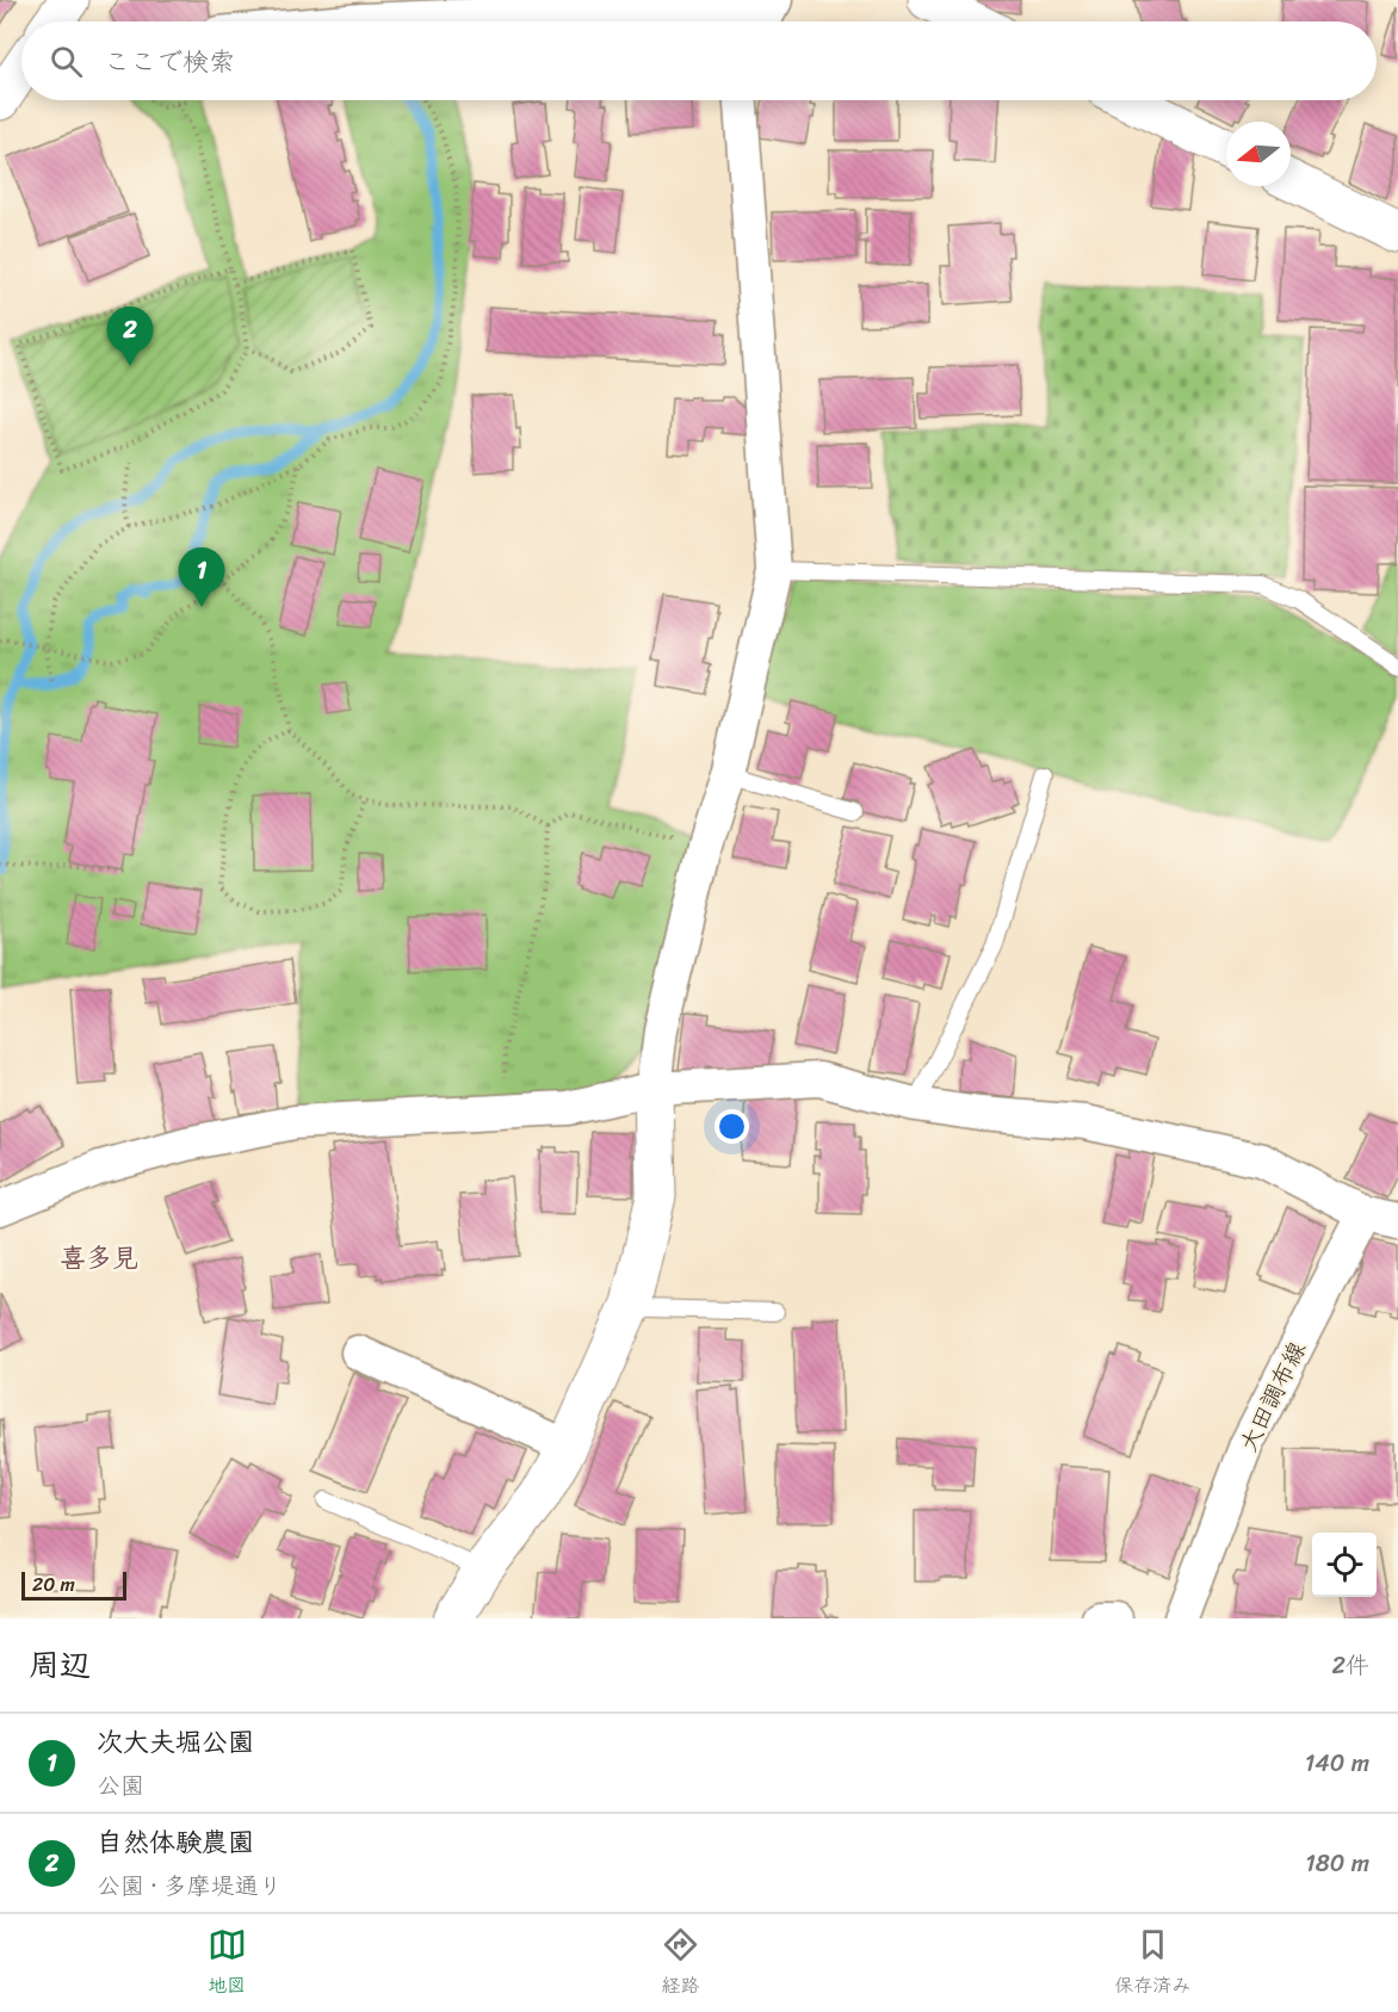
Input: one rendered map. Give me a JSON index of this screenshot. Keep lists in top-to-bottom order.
{
  "streets": {
    "street": ["大田調布線"]
  },
  "districts": ["喜多見"],
  "scale_bar": "20 m",
  "north": "left",
  "page": {
    "search": "ここで検索",
    "pins": ["2", "1"],
    "scale": "20 m",
    "heading": ["周辺", "2件"],
    "list": [
      {
        "mark": "1",
        "name": "次大夫堀公園",
        "note": "公園",
        "value": "140 m"
      },
      {
        "mark": "2",
        "name": "自然体験農園",
        "note": "公園 · 多摩堤通り",
        "value": "180 m"
      }
    ],
    "nav": ["地図", "経路", "保存済み"]
  }
}
